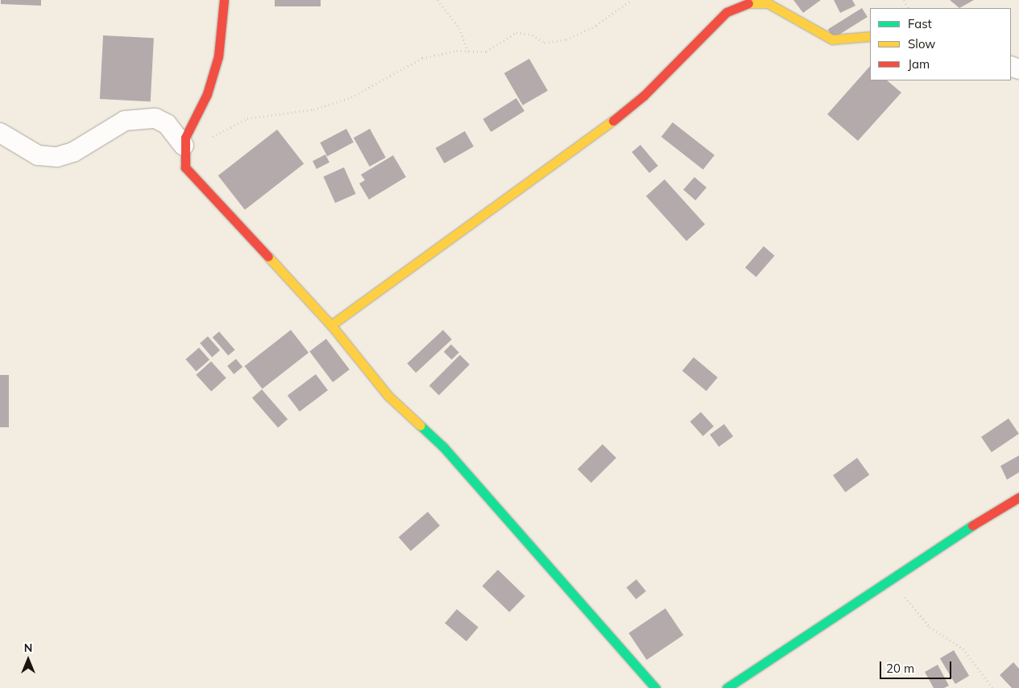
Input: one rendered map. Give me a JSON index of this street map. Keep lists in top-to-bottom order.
{
  "legend": ["Fast", "Slow", "Jam"],
  "scale_bar": "20 m",
  "north": "top"
}
